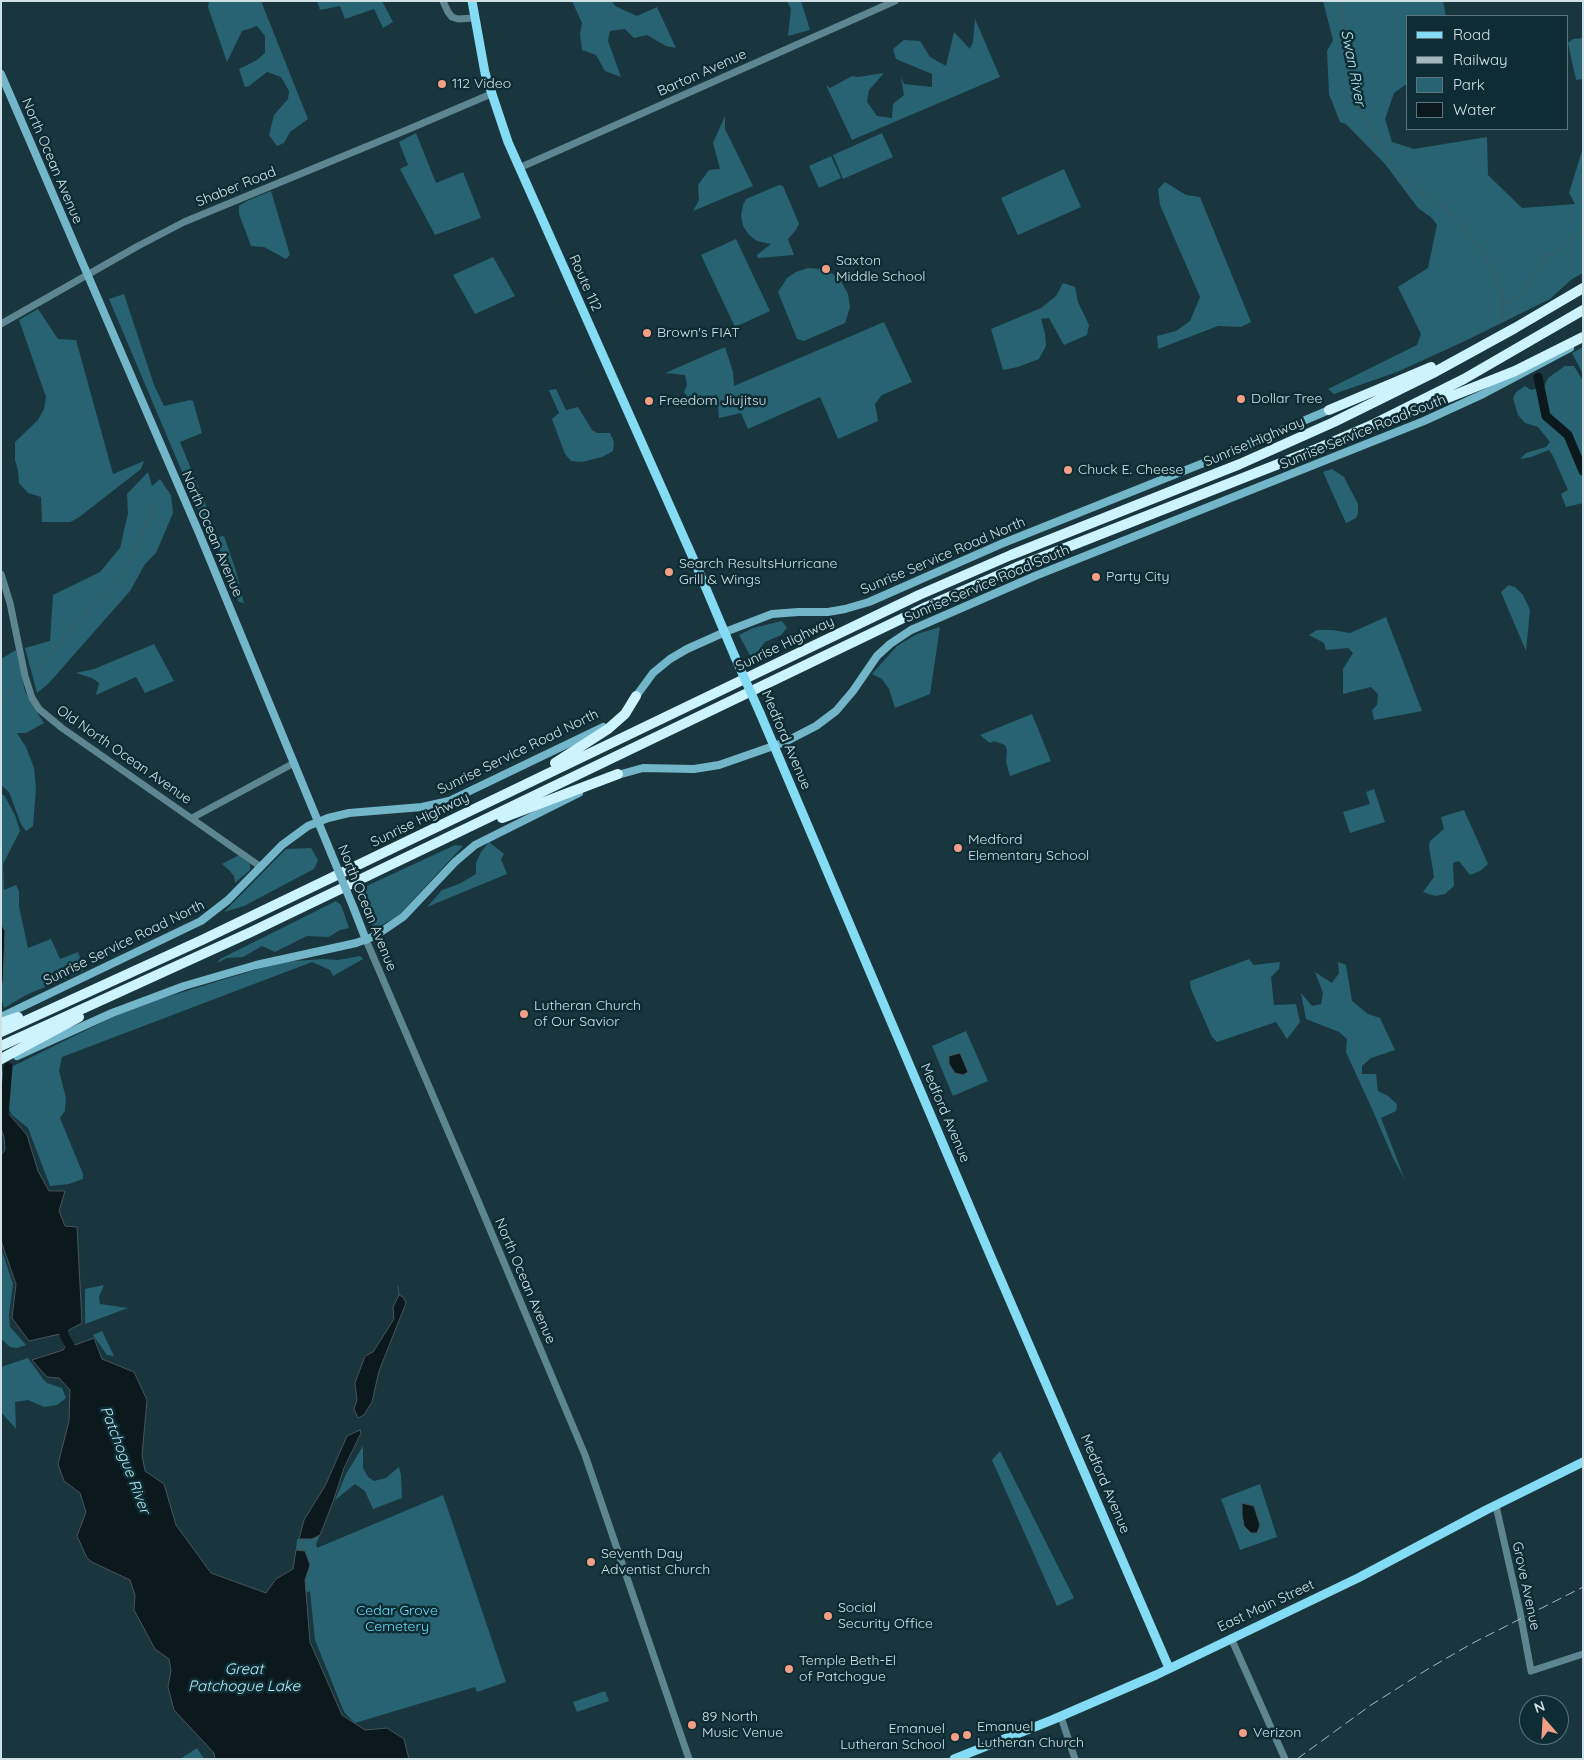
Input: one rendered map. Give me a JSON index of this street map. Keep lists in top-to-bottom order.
{
  "streets": {
    "highway": ["Sunrise Highway"],
    "main road": [
      "North Ocean Avenue",
      "Route 112",
      "Sunrise Service Road South",
      "Sunrise Service Road North",
      "Medford Avenue",
      "East Main Street"
    ],
    "street": [
      "Barton Avenue",
      "Shaber Road",
      "Old North Ocean Avenue",
      "Grove Avenue"
    ]
  },
  "crossings": [
    ["Barton Avenue", "Route 112"],
    ["North Ocean Avenue", "Shaber Road"],
    ["North Ocean Avenue", "Sunrise Service Road South"],
    ["North Ocean Avenue", "Sunrise Service Road North"],
    ["Shaber Road", "Route 112"],
    ["Route 112", "Medford Avenue"],
    ["Sunrise Service Road South", "Medford Avenue"],
    ["Sunrise Service Road North", "Medford Avenue"],
    ["Sunrise Service Road North", "Old North Ocean Avenue"],
    ["Medford Avenue", "East Main Street"],
    ["Grove Avenue", "East Main Street"]
  ],
  "water": ["Swan River", "Patchogue River", "Great Patchogue Lake"],
  "parks": ["Cedar Grove Cemetery"],
  "places": [
    "112 Video",
    "Saxton Middle School",
    "Brown's FIAT",
    "Dollar Tree",
    "Freedom Jiujitsu",
    "Chuck E. Cheese",
    "Search ResultsHurricane Grill & Wings",
    "Party City",
    "Medford Elementary School",
    "Lutheran Church of Our Savior",
    "Seventh Day Adventist Church",
    "Social Security Office",
    "Temple Beth-El of Patchogue",
    "89 North Music Venue",
    "Verizon",
    "Emanuel Lutheran Church",
    "Emanuel Lutheran School"
  ],
  "legend": [
    "Road",
    "Railway",
    "Park",
    "Water"
  ],
  "north": "top"
}
